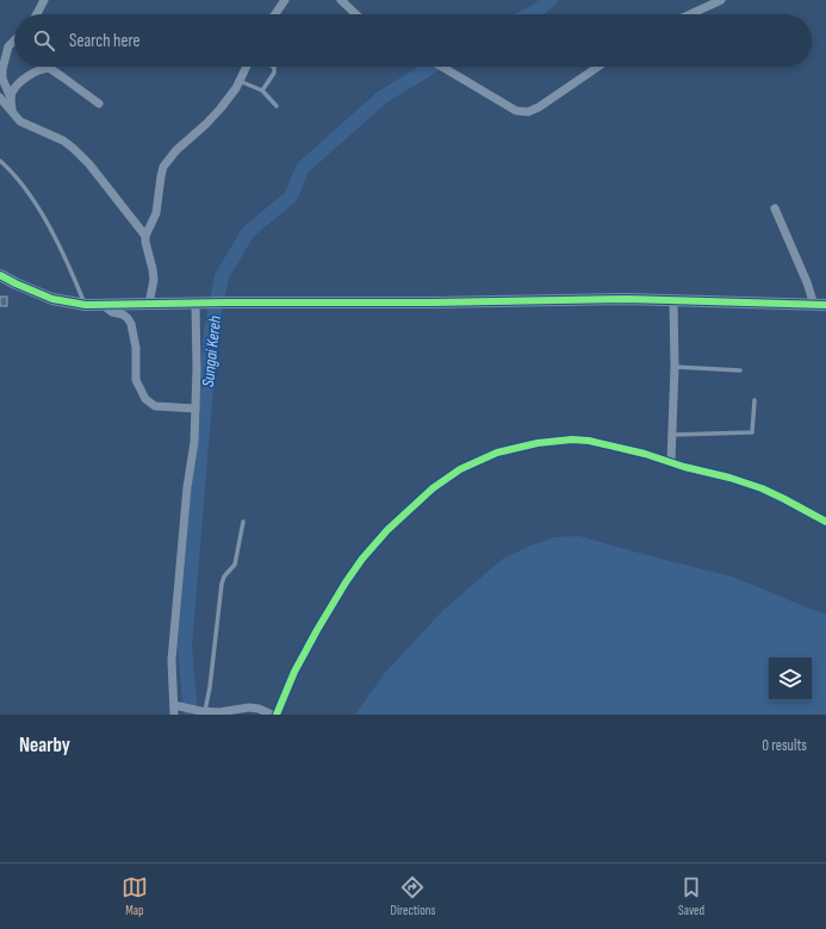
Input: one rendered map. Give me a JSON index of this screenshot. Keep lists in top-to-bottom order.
{
  "water": ["Sungai Kereh"],
  "page": {
    "search": "Search here",
    "heading": ["Nearby", "0 results"],
    "nav": ["Map", "Directions", "Saved"]
  }
}
